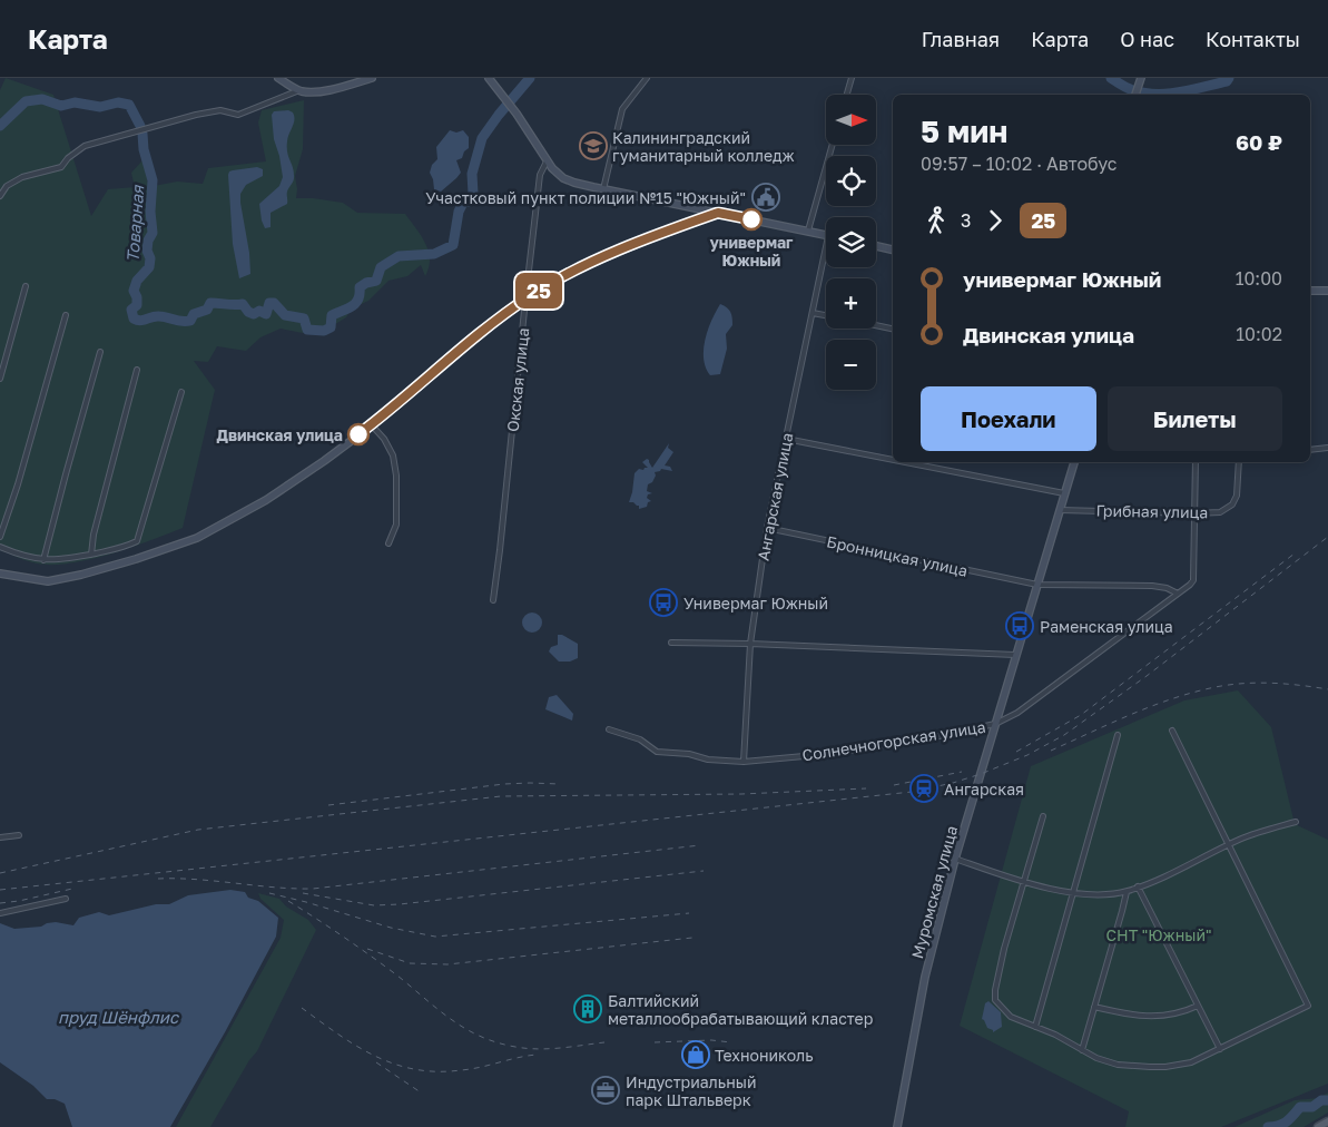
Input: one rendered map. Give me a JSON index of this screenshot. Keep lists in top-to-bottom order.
{
  "streets": {
    "main road": ["Муромская улица"],
    "street": [
      "Окская улица",
      "Ангарская улица",
      "Грибная улица",
      "Бронницкая улица",
      "Солнечногорская улица"
    ]
  },
  "crossings": [
    ["Ангарская улица", "Бронницкая улица"],
    ["Ангарская улица", "Солнечногорская улица"],
    ["Грибная улица", "Солнечногорская улица"],
    ["Солнечногорская улица", "Муромская улица"]
  ],
  "water": ["Товарная", "пруд Шёнфлис"],
  "parks": ["СНТ \"Южный\""],
  "places": {
    "school or university": ["Калининградский гуманитарный колледж"],
    "public building": ["Участковый пункт полиции №15 \"Южный\""],
    "other": ["универмаг Южный", "Двинская улица"],
    "bus stop": ["Универмаг Южный", "Раменская улица"],
    "station": ["Ангарская"],
    "building": ["Балтийский металлообрабатывающий кластер"],
    "shop": ["Технониколь"],
    "office": ["Индустриальный парк Штальверк"]
  },
  "lines": ["bus line 25"],
  "north": "right",
  "page": {
    "header": "Карта",
    "nav": [
      "Главная",
      "Карта",
      "О нас",
      "Контакты"
    ],
    "on_map": "25",
    "map_buttons": ["+", "−"],
    "heading": ["5 мин", "09:57 – 10:02 · Автобус", "60 ₽"],
    "legs": ["3", "25"],
    "list": [
      {
        "name": "универмаг Южный",
        "value": "10:00"
      },
      {
        "name": "Двинская улица",
        "value": "10:02"
      }
    ],
    "buttons": ["Поехали", "Билеты"]
  }
}
